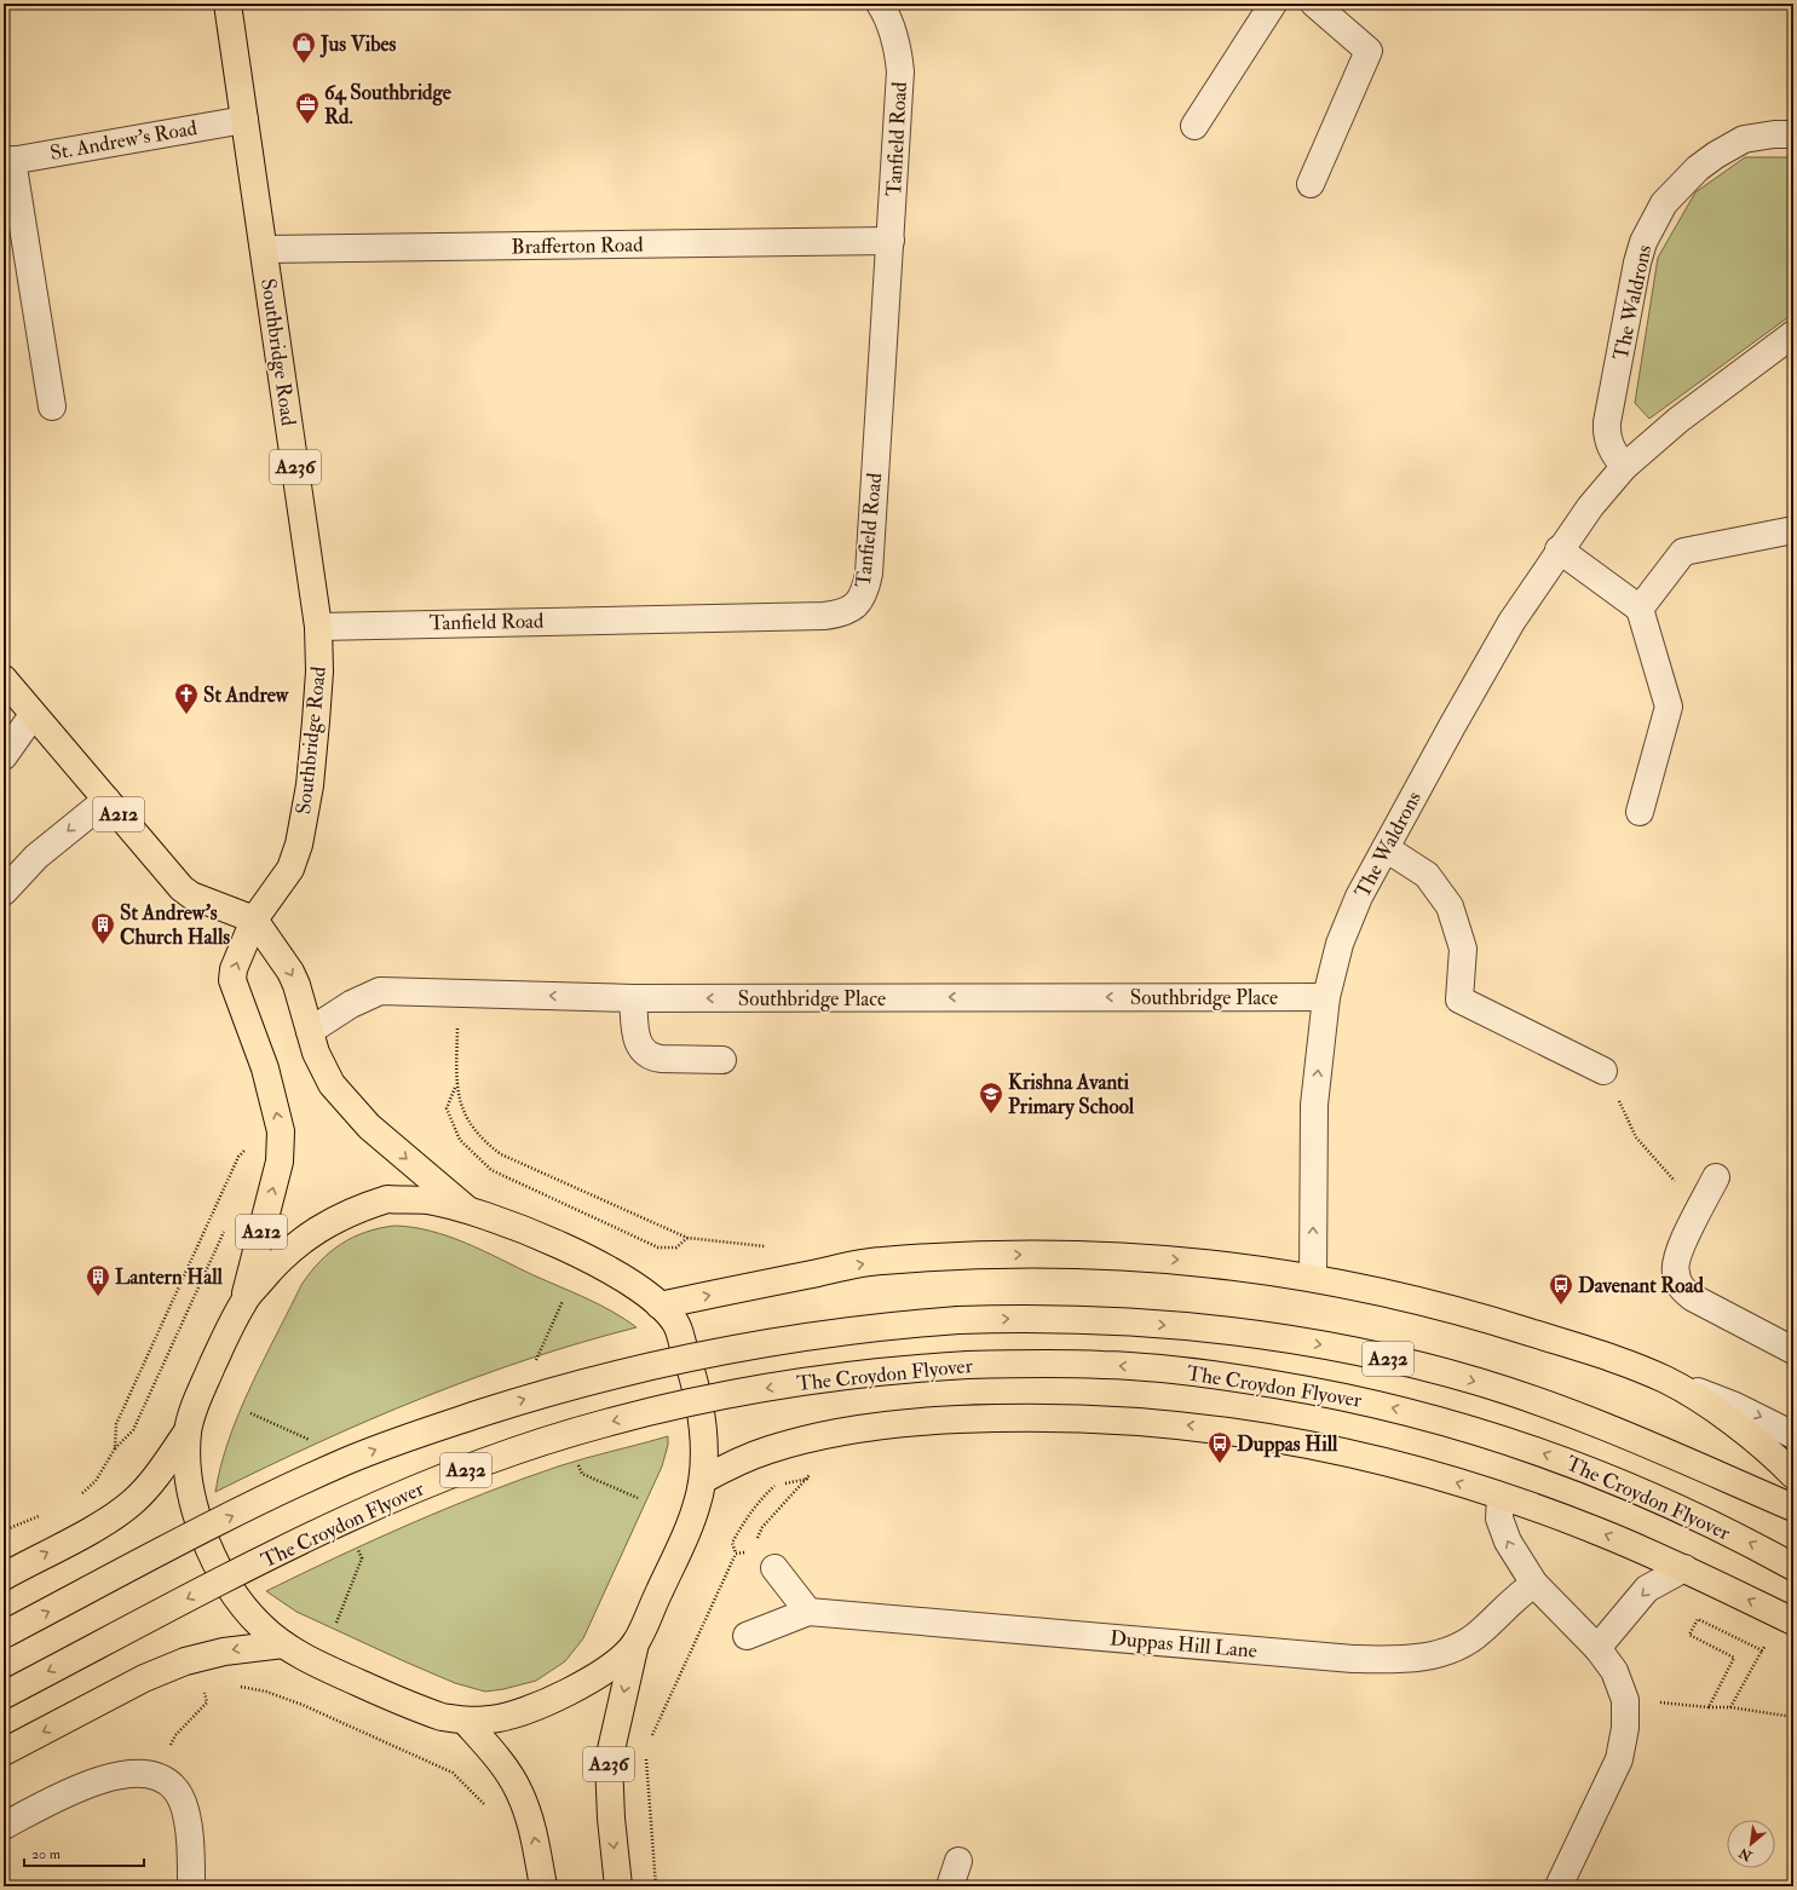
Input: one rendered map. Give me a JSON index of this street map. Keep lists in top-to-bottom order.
{
  "streets": {
    "main road": [
      "Southbridge Road",
      "A236",
      "A212",
      "A232",
      "The Croydon Flyover"
    ],
    "street": [
      "Tanfield Road",
      "St. Andrew's Road",
      "Brafferton Road",
      "The Waldrons",
      "Southbridge Place",
      "Duppas Hill Lane"
    ]
  },
  "crossings": [
    ["Tanfield Road", "Brafferton Road"],
    ["Tanfield Road", "Southbridge Road"],
    ["St. Andrew's Road", "Southbridge Road"],
    ["Brafferton Road", "Southbridge Road"],
    ["The Waldrons", "Southbridge Place"],
    ["Southbridge Road", "A212"]
  ],
  "one_way": ["Southbridge Place"],
  "places": {
    "shop": ["Jus Vibes"],
    "office": ["64 Southbridge Rd."],
    "church": ["St Andrew"],
    "building": ["St Andrew's Church Halls", "Lantern Hall"],
    "school or university": ["Krishna Avanti Primary School"],
    "bus stop": ["Davenant Road", "Duppas Hill"]
  },
  "scale_bar": "20 m",
  "north": "bottom left"
}
